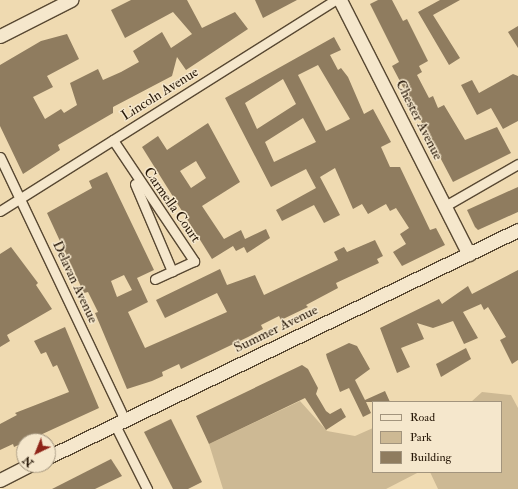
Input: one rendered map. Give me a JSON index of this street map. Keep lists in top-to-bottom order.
{
  "streets": {
    "street": [
      "Lincoln Avenue",
      "Chester Avenue",
      "Carmella Court",
      "Delavan Avenue",
      "Summer Avenue"
    ]
  },
  "crossings": [
    ["Lincoln Avenue", "Carmella Court"],
    ["Lincoln Avenue", "Delavan Avenue"],
    ["Chester Avenue", "Summer Avenue"],
    ["Delavan Avenue", "Summer Avenue"]
  ],
  "legend": ["Road", "Park", "Building"],
  "north": "bottom left"
}
